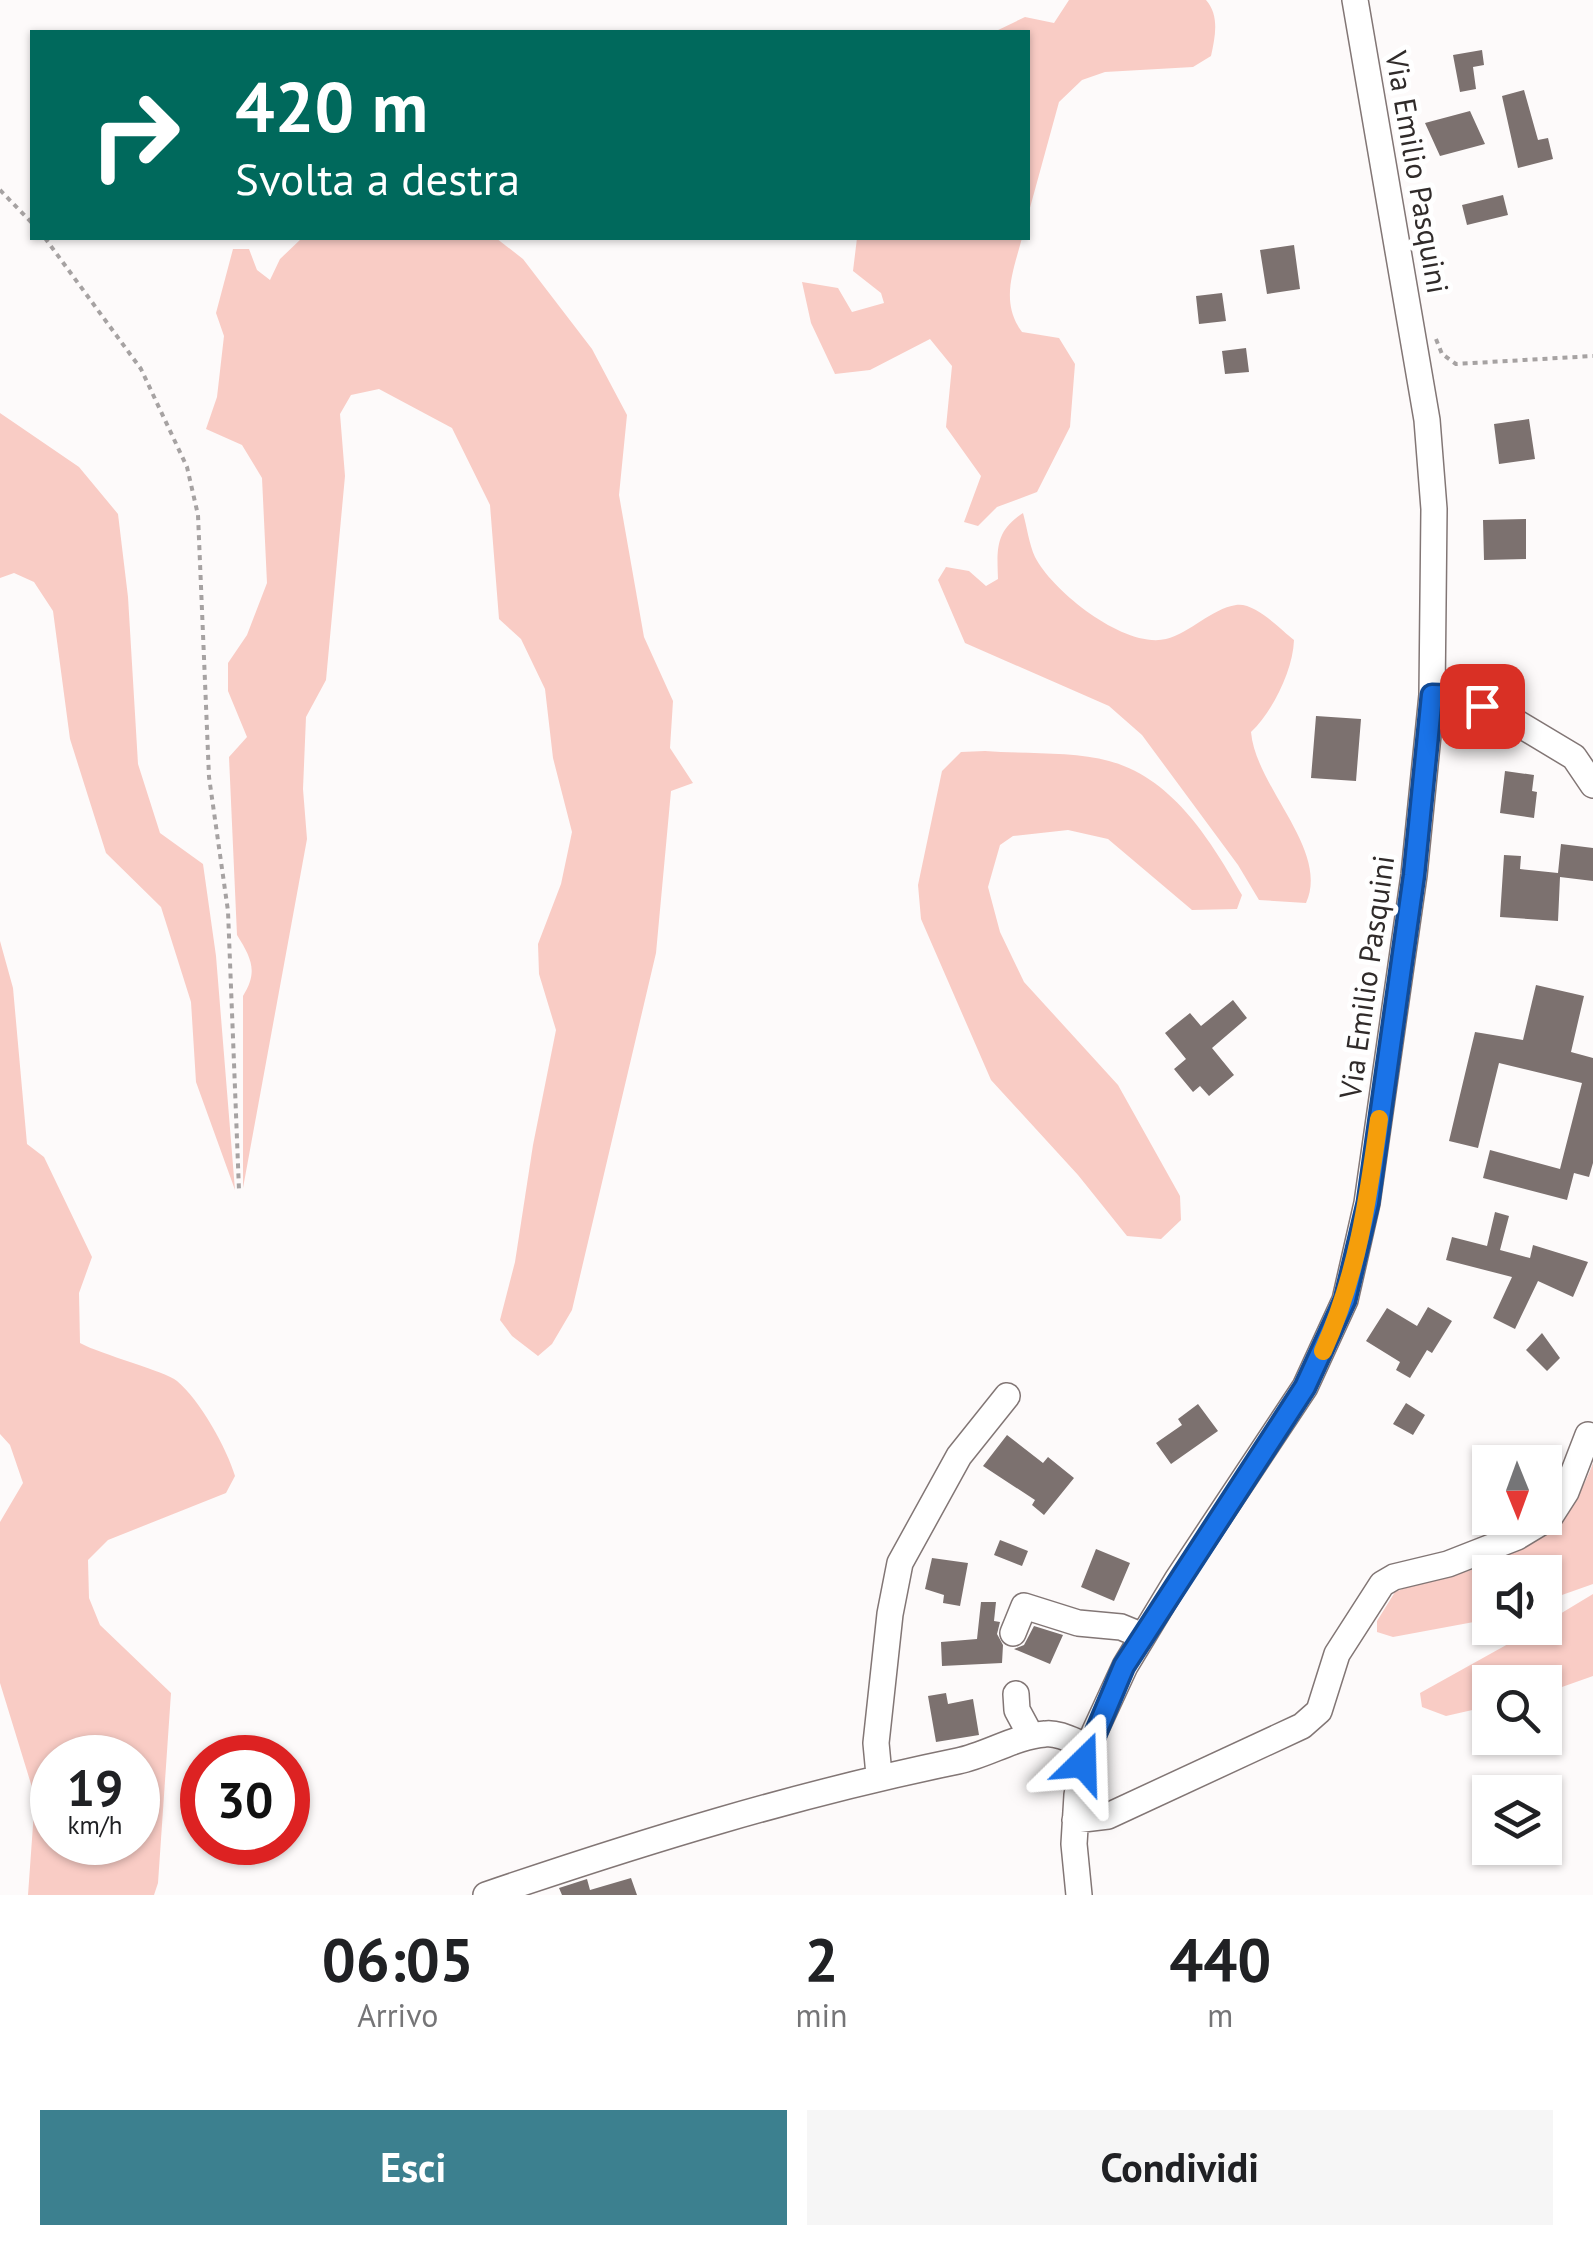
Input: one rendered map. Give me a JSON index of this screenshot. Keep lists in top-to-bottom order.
{
  "streets": {
    "street": ["Via Emilio Pasquini"]
  },
  "north": "bottom",
  "page": {
    "turn": ["420 m", "Svolta a destra"],
    "speed": "19 km/h",
    "limit": "30",
    "eta": [
      "06:05",
      "Arrivo",
      "2",
      "min",
      "440",
      "m"
    ],
    "buttons": ["Esci", "Condividi"]
  }
}
